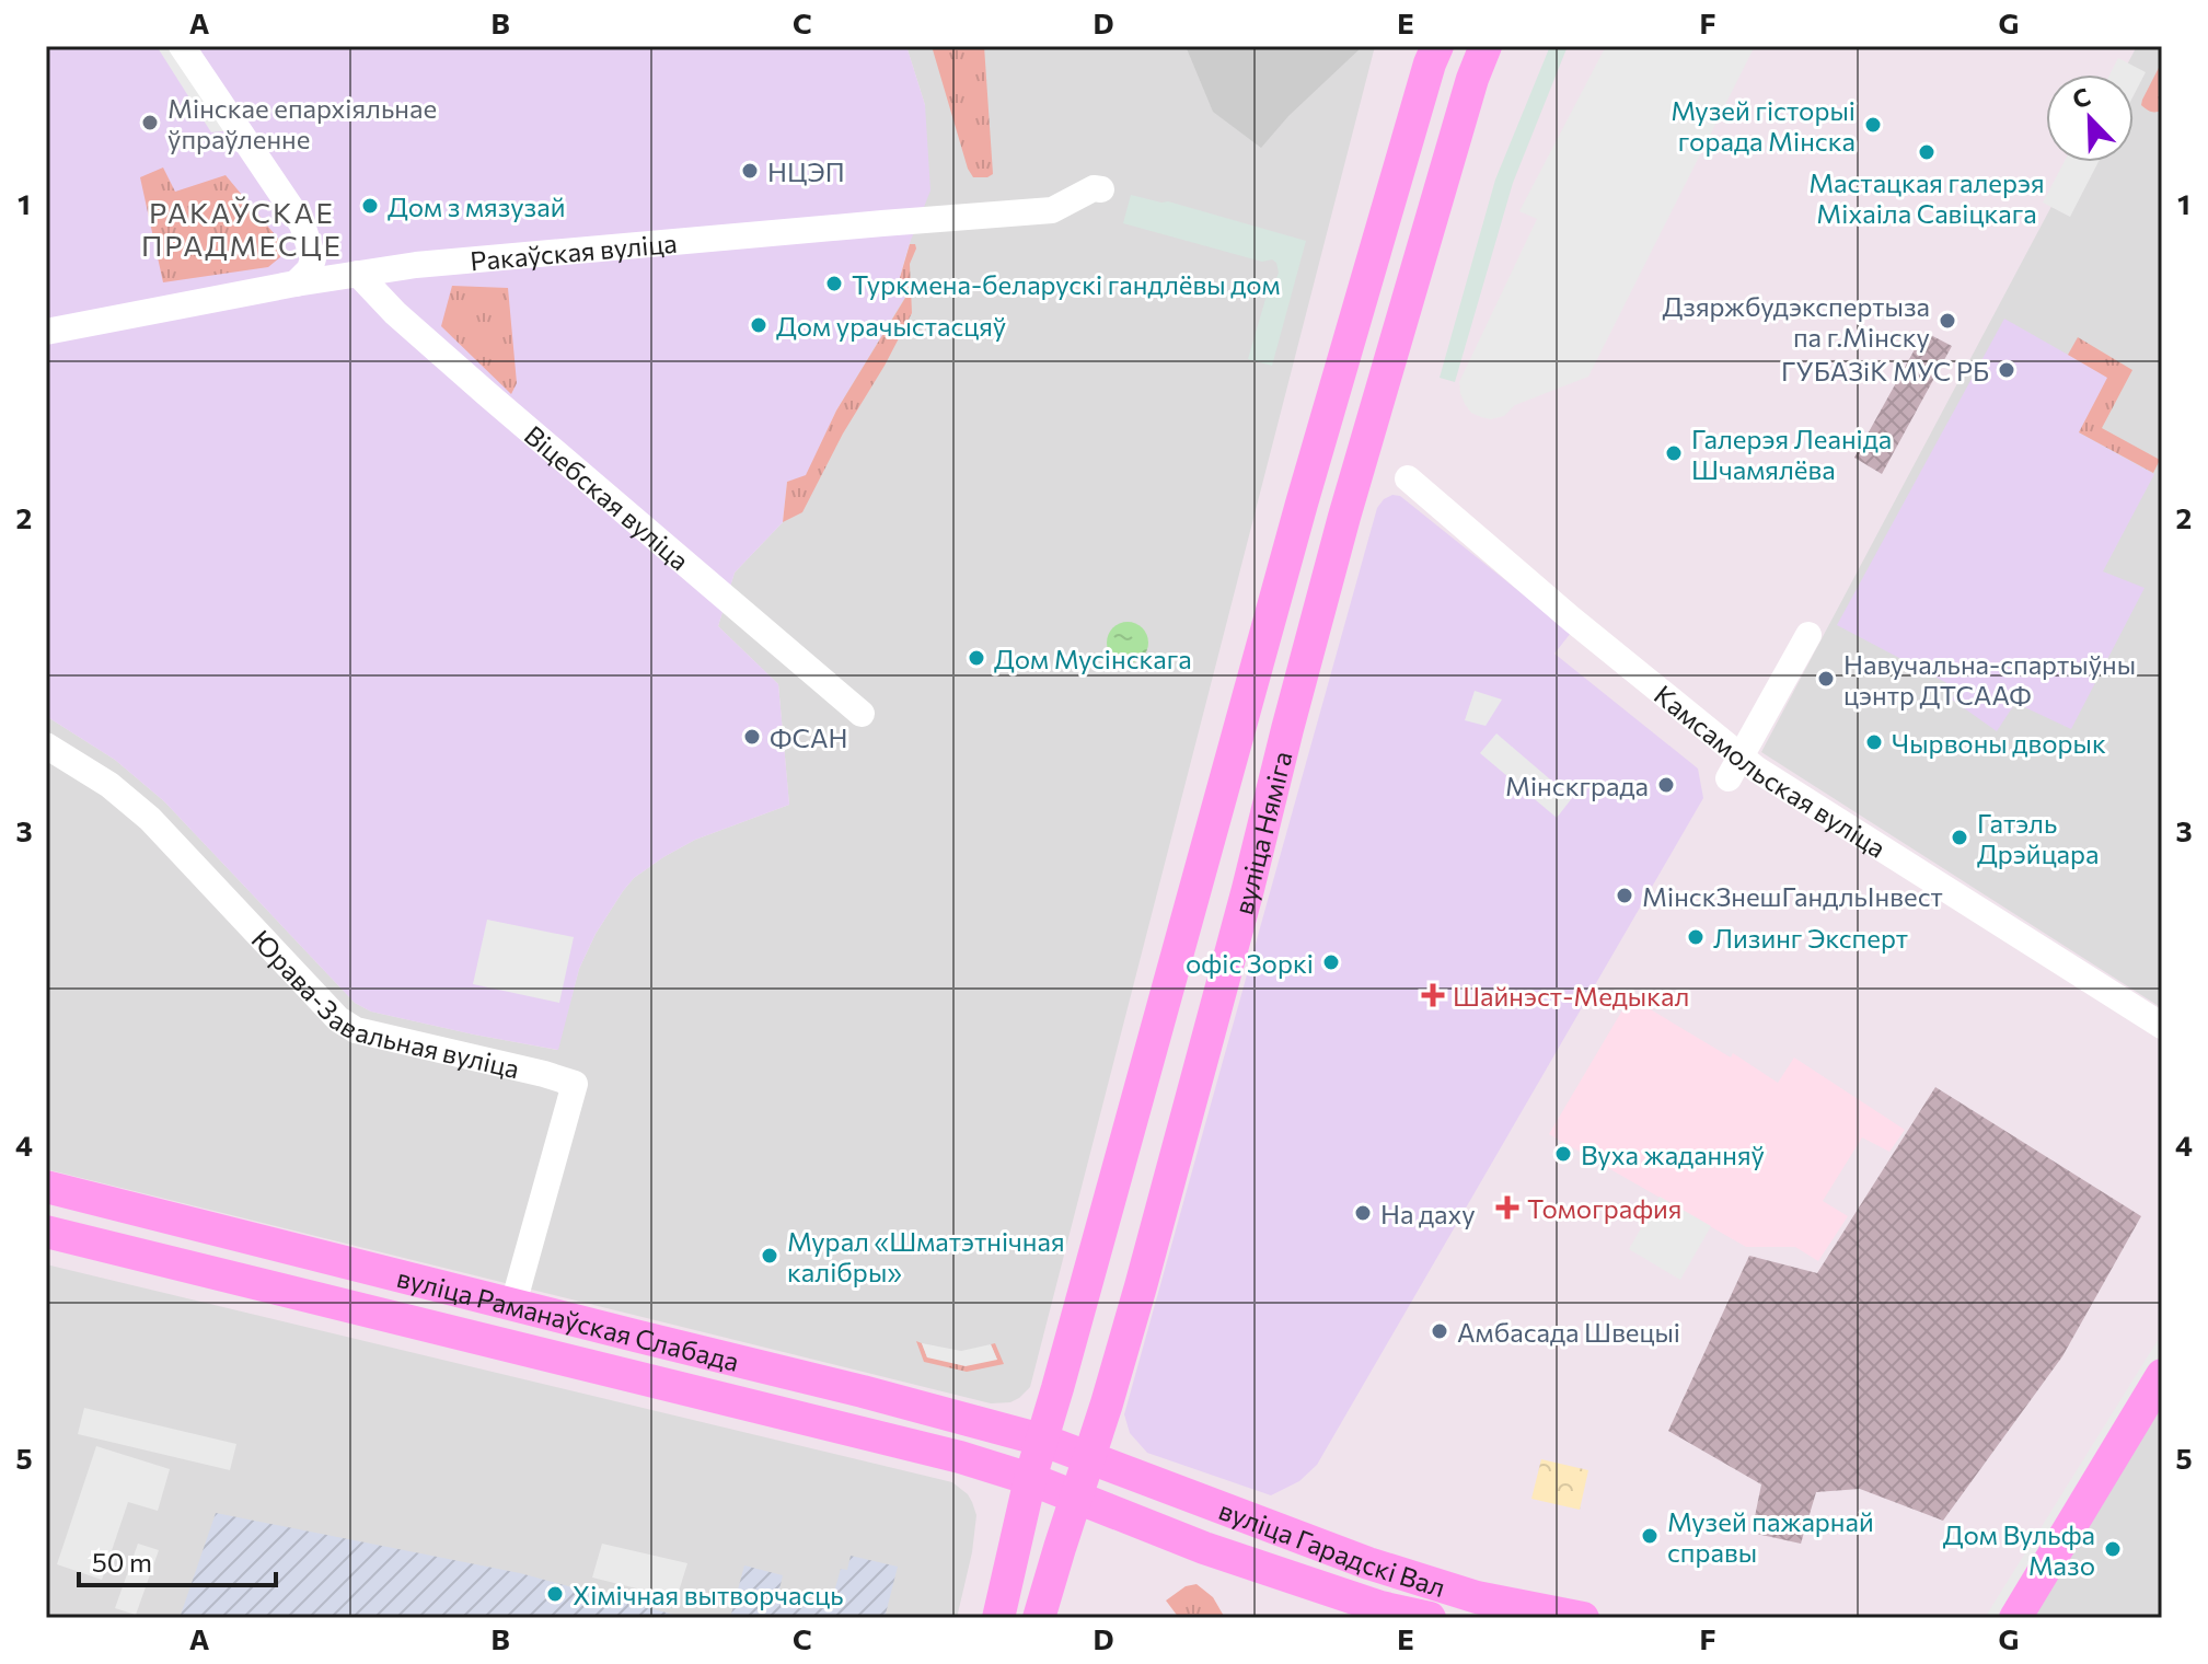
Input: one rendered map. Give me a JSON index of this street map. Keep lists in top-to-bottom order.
{
  "streets": {
    "main road": ["вуліца Няміга", "вуліца Раманаўская Слабада", "вуліца Гарадскі Вал"],
    "street": [
      "Ракаўская вуліца",
      "Віцебская вуліца",
      "Камсамольская вуліца",
      "Юрава-Завальная вуліца"
    ]
  },
  "crossings": [
    ["Ракаўская вуліца", "Віцебская вуліца"],
    ["вуліца Няміга", "вуліца Раманаўская Слабада"],
    ["вуліца Няміга", "вуліца Гарадскі Вал"],
    ["Юрава-Завальная вуліца", "вуліца Раманаўская Слабада"],
    ["вуліца Раманаўская Слабада", "вуліца Гарадскі Вал"]
  ],
  "districts": ["РАКАЎСКАЕ ПРАДМЕСЦЕ"],
  "places": {
    "other": [
      "Мінскае епархіяльнае ўпраўленне",
      "Музей гісторыі горада Мінска",
      "Мастацкая галерэя Міхаіла Савіцкага",
      "НЦЭП",
      "Дом з мязузай",
      "Туркмена-беларускі гандлёвы дом",
      "Дзяржбудэкспертыза па г.Мінску",
      "Дом урачыстасцяў",
      "ГУБАЗіК МУС РБ",
      "Галерэя Леаніда Шчамялёва",
      "Дом Мусінскага",
      "Навучальна-спартыўны цэнтр ДТСААФ",
      "ФСАН",
      "Чырвоны дворык",
      "Мінскграда",
      "Гатэль Дрэйцара",
      "МінскЗнешГандльІнвест",
      "Лизинг Эксперт",
      "офіс Зоркі",
      "Вуха жаданняў",
      "На даху",
      "Мурал «Шматэтнічная калібры»",
      "Амбасада Швецыі",
      "Музей пажарнай справы",
      "Дом Вульфа Мазо",
      "Хімічная вытворчасць"
    ],
    "health": ["Шайнэст-Медыкал", "Томография"]
  },
  "scale_bar": "50 m",
  "north": "top left",
  "grid": {
    "columns": [
      "A",
      "B",
      "C",
      "D",
      "E",
      "F",
      "G"
    ],
    "rows": [
      "1",
      "2",
      "3",
      "4",
      "5"
    ]
  }
}
